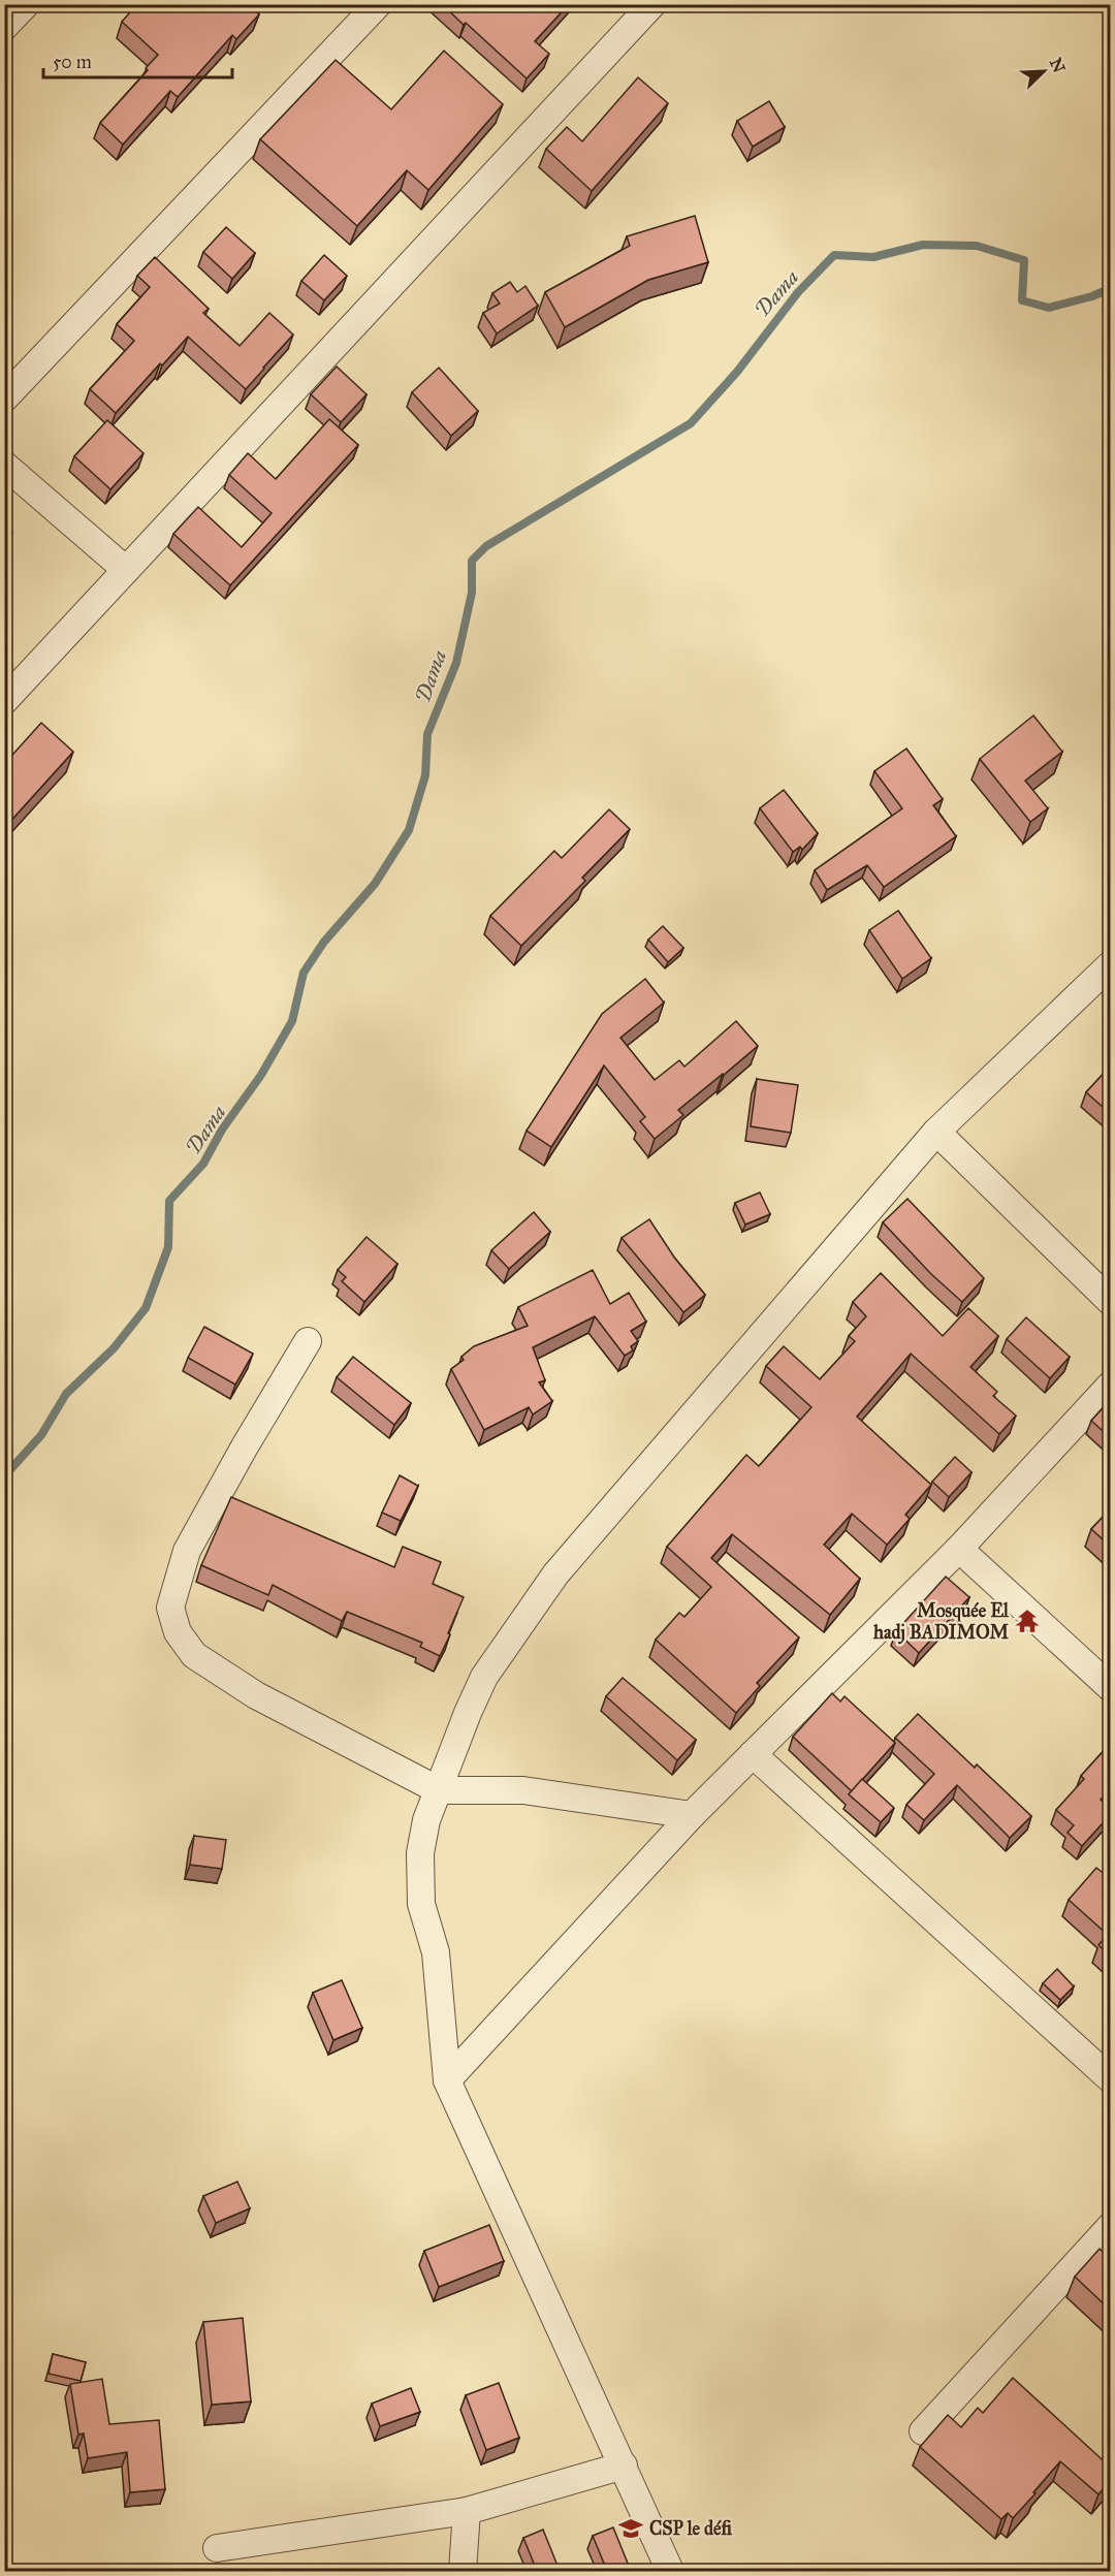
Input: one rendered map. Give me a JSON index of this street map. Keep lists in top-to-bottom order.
{
  "water": ["Dama"],
  "places": {
    "temple": ["Mosquée El hadj BADIMOM"],
    "school or university": ["CSP le défi"]
  },
  "scale_bar": "50 m",
  "north": "top right"
}
